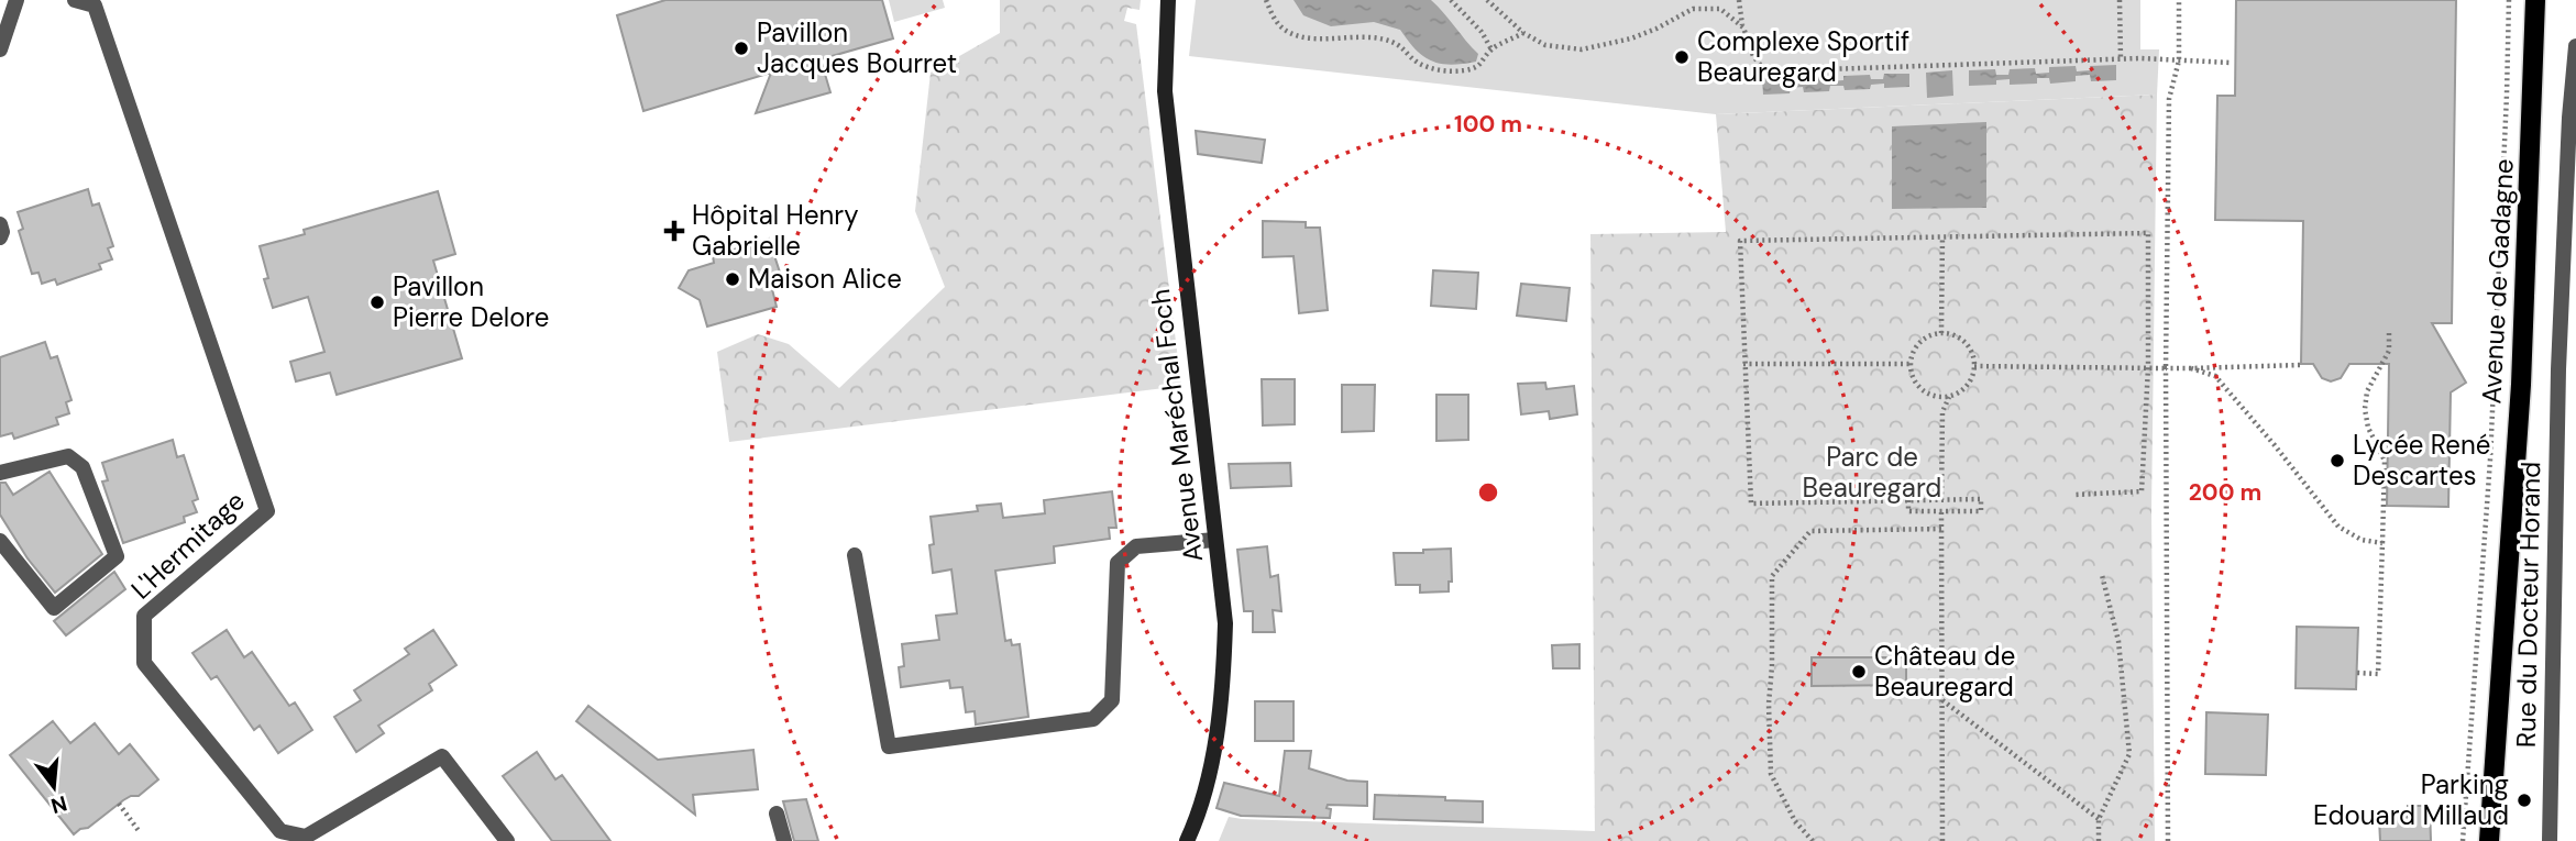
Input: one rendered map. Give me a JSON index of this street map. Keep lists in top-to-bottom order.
{
  "streets": {
    "main road": ["Avenue de Gadagne", "Avenue Maréchal Foch"],
    "street": ["L'Hermitage", "Rue du Docteur Horand"]
  },
  "parks": ["Parc de Beauregard"],
  "places": {
    "other": [
      "Pavillon Jacques Bourret",
      "Complexe Sportif Beauregard",
      "Maison Alice",
      "Pavillon Pierre Delore",
      "Lycée René Descartes",
      "Château de Beauregard",
      "Parking Edouard Millaud"
    ],
    "health": ["Hôpital Henry Gabrielle"]
  },
  "north": "bottom",
  "rings": ["100 m", "200 m"]
}
